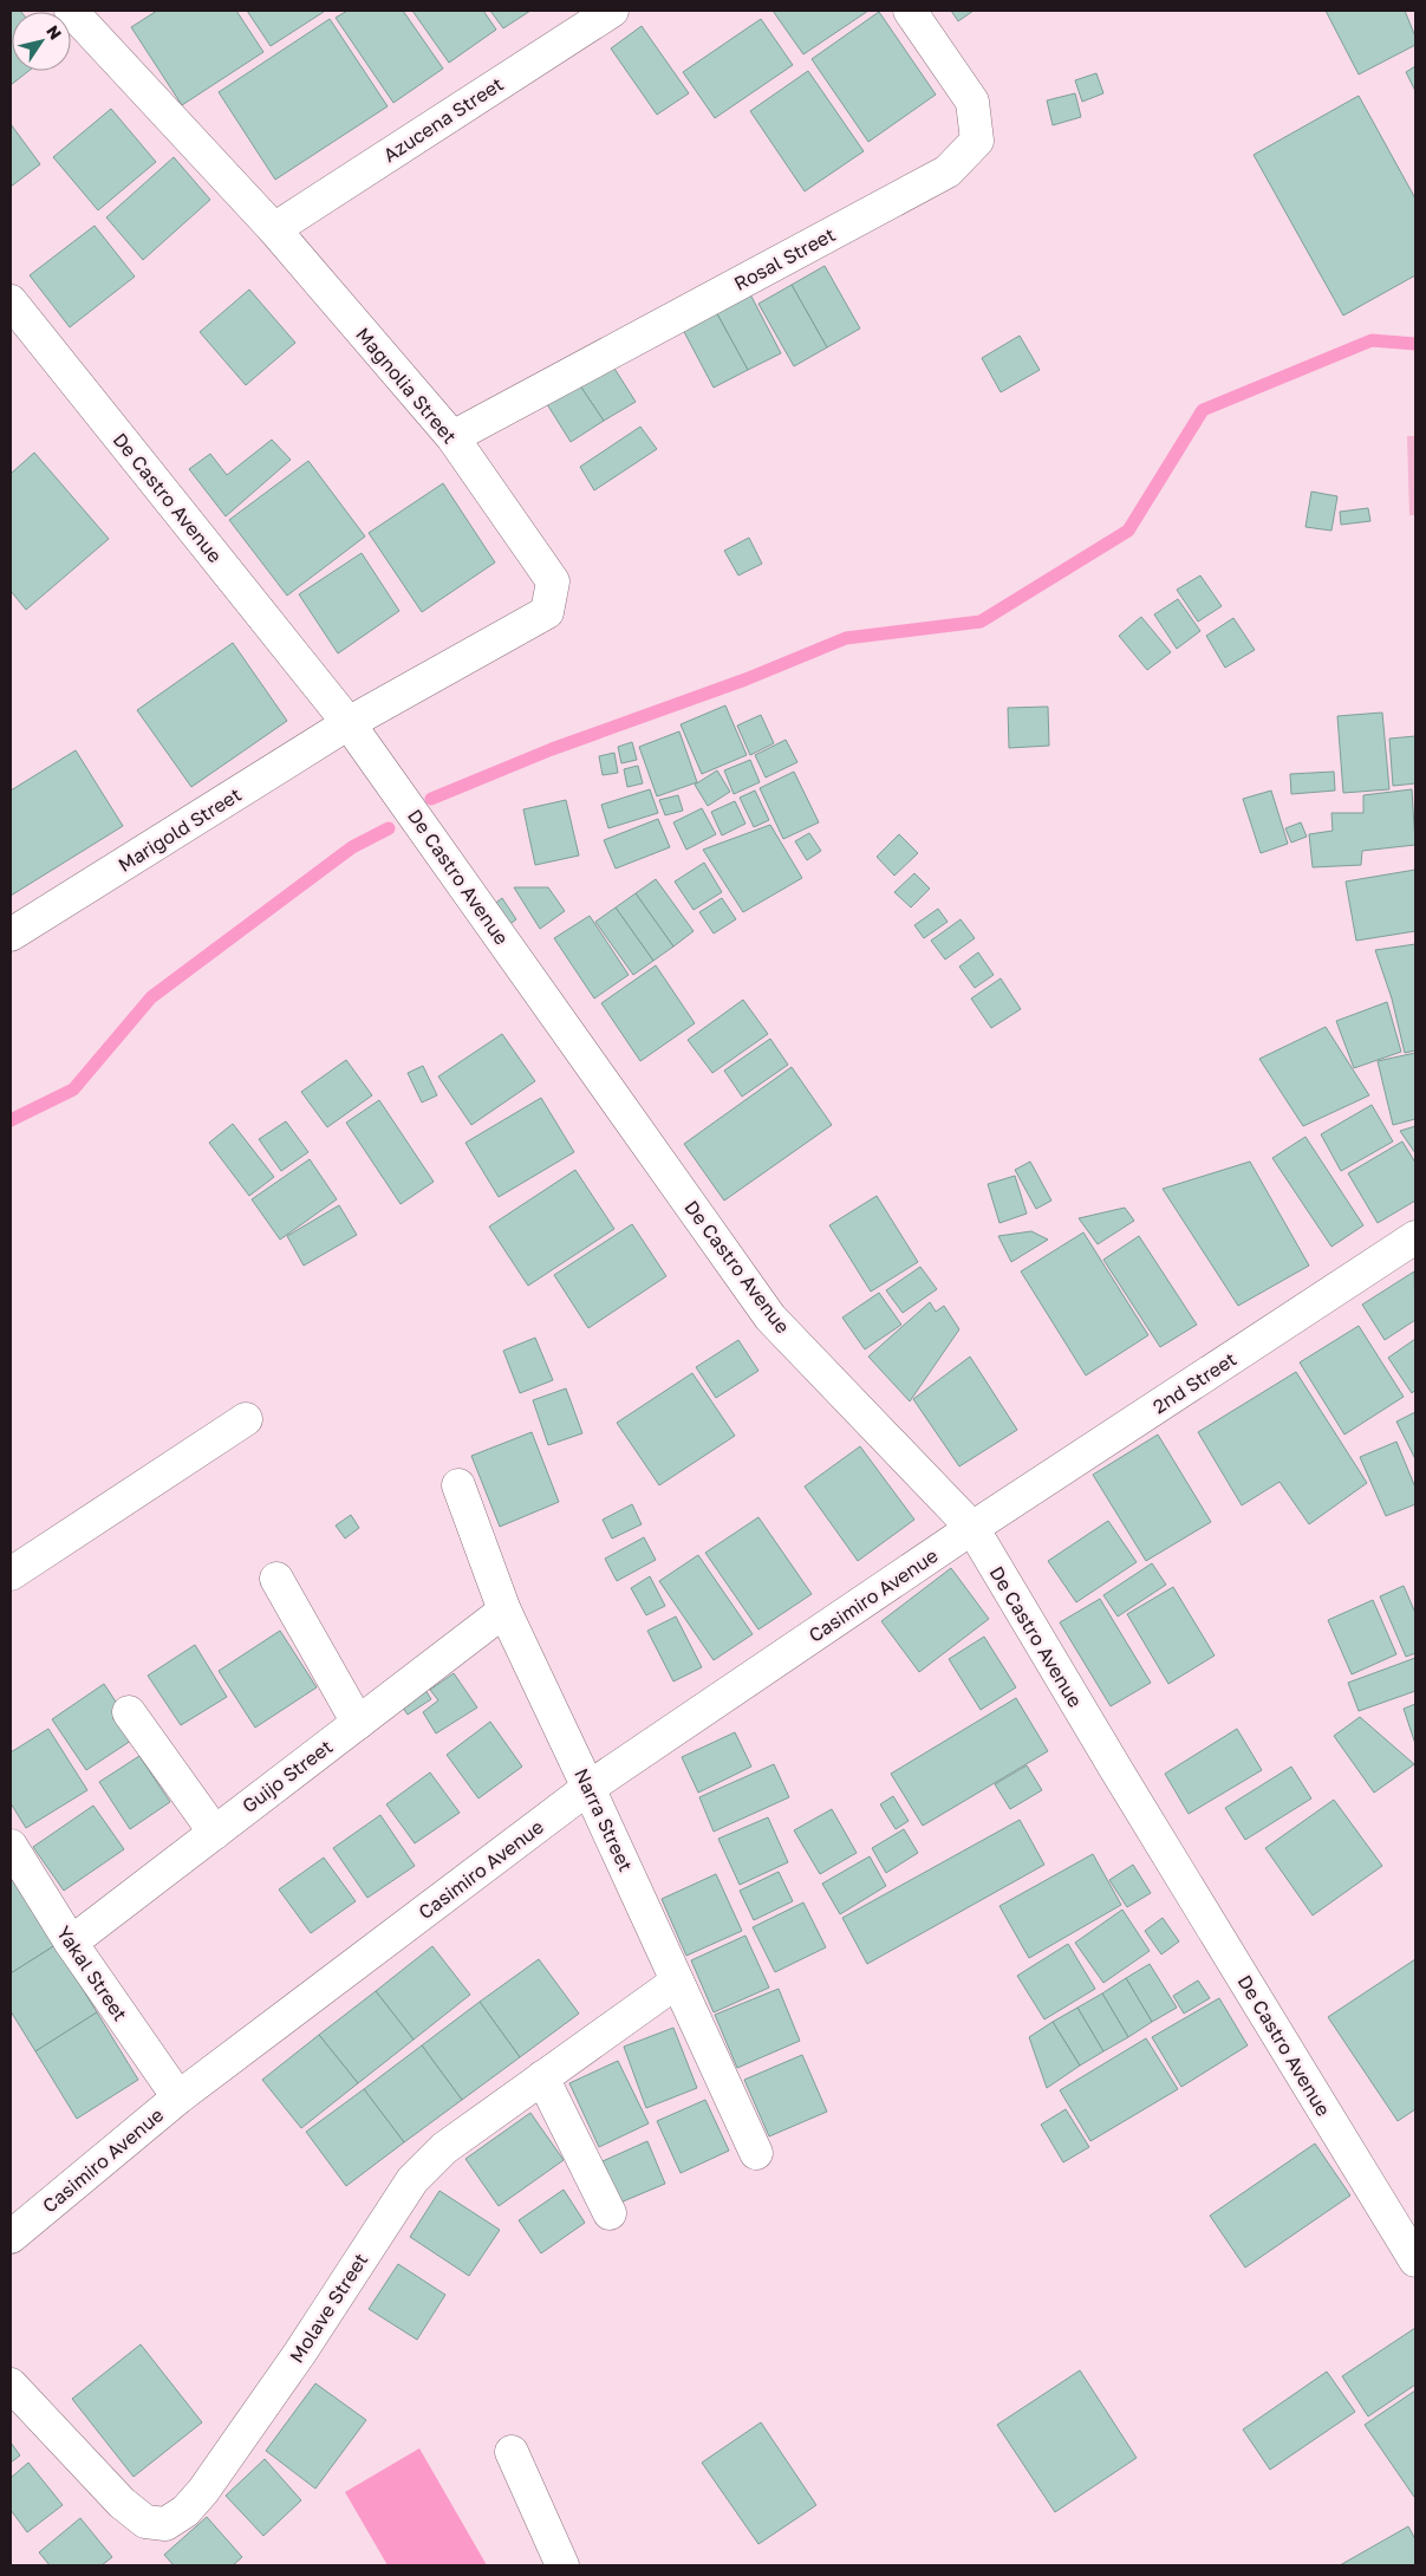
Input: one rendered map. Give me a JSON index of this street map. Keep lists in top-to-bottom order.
{
  "streets": {
    "street": [
      "Azucena Street",
      "Rosal Street",
      "Magnolia Street",
      "De Castro Avenue",
      "Marigold Street",
      "2nd Street",
      "Casimiro Avenue",
      "Guijo Street",
      "Narra Street",
      "Yakal Street",
      "Molave Street"
    ]
  },
  "crossings": [
    ["Azucena Street", "Magnolia Street"],
    ["Rosal Street", "Magnolia Street"],
    ["Magnolia Street", "De Castro Avenue"],
    ["Magnolia Street", "Marigold Street"],
    ["De Castro Avenue", "Marigold Street"],
    ["De Castro Avenue", "2nd Street"],
    ["De Castro Avenue", "Casimiro Avenue"],
    ["2nd Street", "Casimiro Avenue"],
    ["Casimiro Avenue", "Narra Street"],
    ["Casimiro Avenue", "Yakal Street"],
    ["Guijo Street", "Narra Street"],
    ["Guijo Street", "Yakal Street"],
    ["Narra Street", "Molave Street"]
  ],
  "north": "top right"
}
